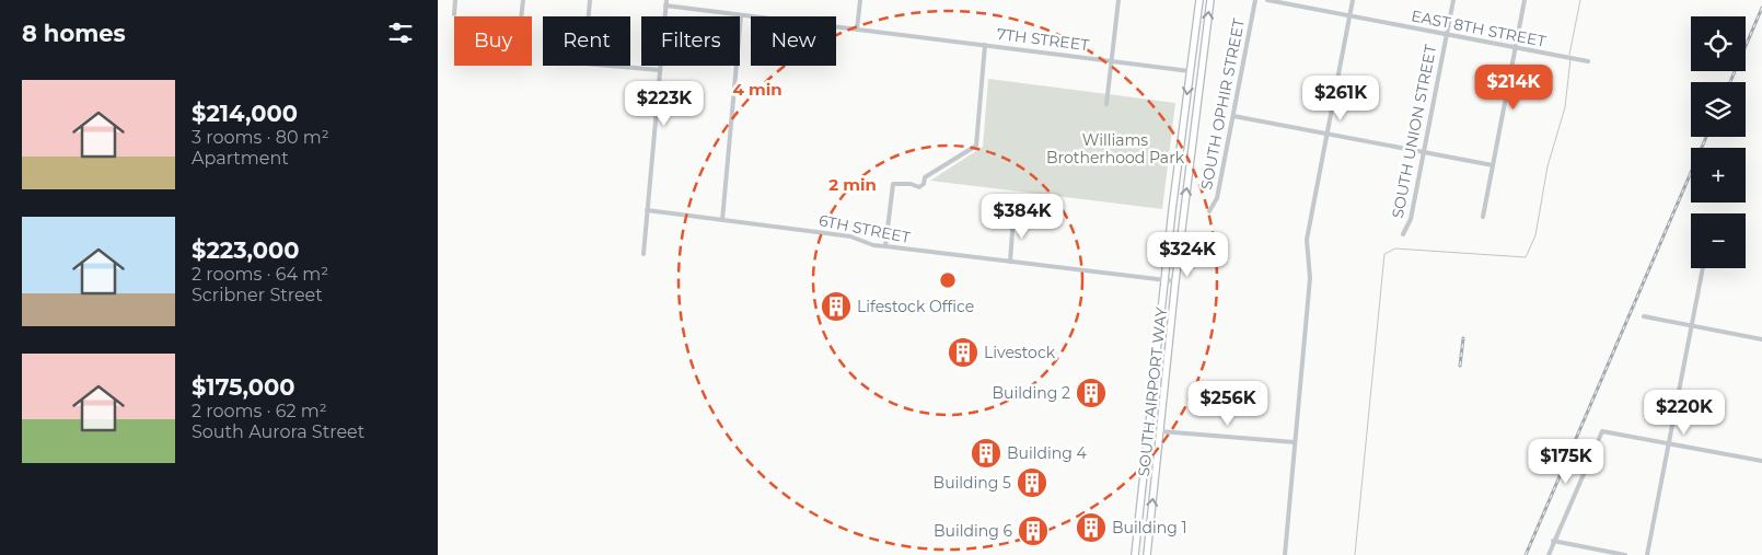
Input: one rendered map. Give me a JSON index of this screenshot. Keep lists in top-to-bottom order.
{
  "streets": {
    "main road": ["SOUTH AIRPORT WAY"],
    "street": [
      "EAST 8TH STREET",
      "7TH STREET",
      "SOUTH OPHIR STREET",
      "SOUTH UNION STREET",
      "6TH STREET"
    ]
  },
  "crossings": [
    ["EAST 8TH STREET", "SOUTH UNION STREET"],
    ["7TH STREET", "SOUTH AIRPORT WAY"],
    ["6TH STREET", "SOUTH AIRPORT WAY"]
  ],
  "parks": ["Williams Brotherhood Park"],
  "places": {
    "building": [
      "Lifestock Office",
      "Livestock",
      "Building 2",
      "Building 4",
      "Building 5",
      "Building 1",
      "Building 6"
    ]
  },
  "page": {
    "heading": "8 homes",
    "map_buttons": ["+", "−"],
    "chip": [
      "Buy",
      "Rent",
      "Filters",
      "New"
    ],
    "price": [
      "$214K",
      "$261K",
      "$223K",
      "$384K",
      "$324K",
      "$256K",
      "$220K",
      "$175K"
    ],
    "list": [
      {
        "name": "$214,000",
        "note": "3 rooms · 80 m² · Apartment"
      },
      {
        "name": "$223,000",
        "note": "2 rooms · 64 m² · Scribner Street"
      },
      {
        "name": "$175,000",
        "note": "2 rooms · 62 m² · South Aurora Street"
      }
    ]
  },
  "rings": ["4 min", "2 min"]
}
